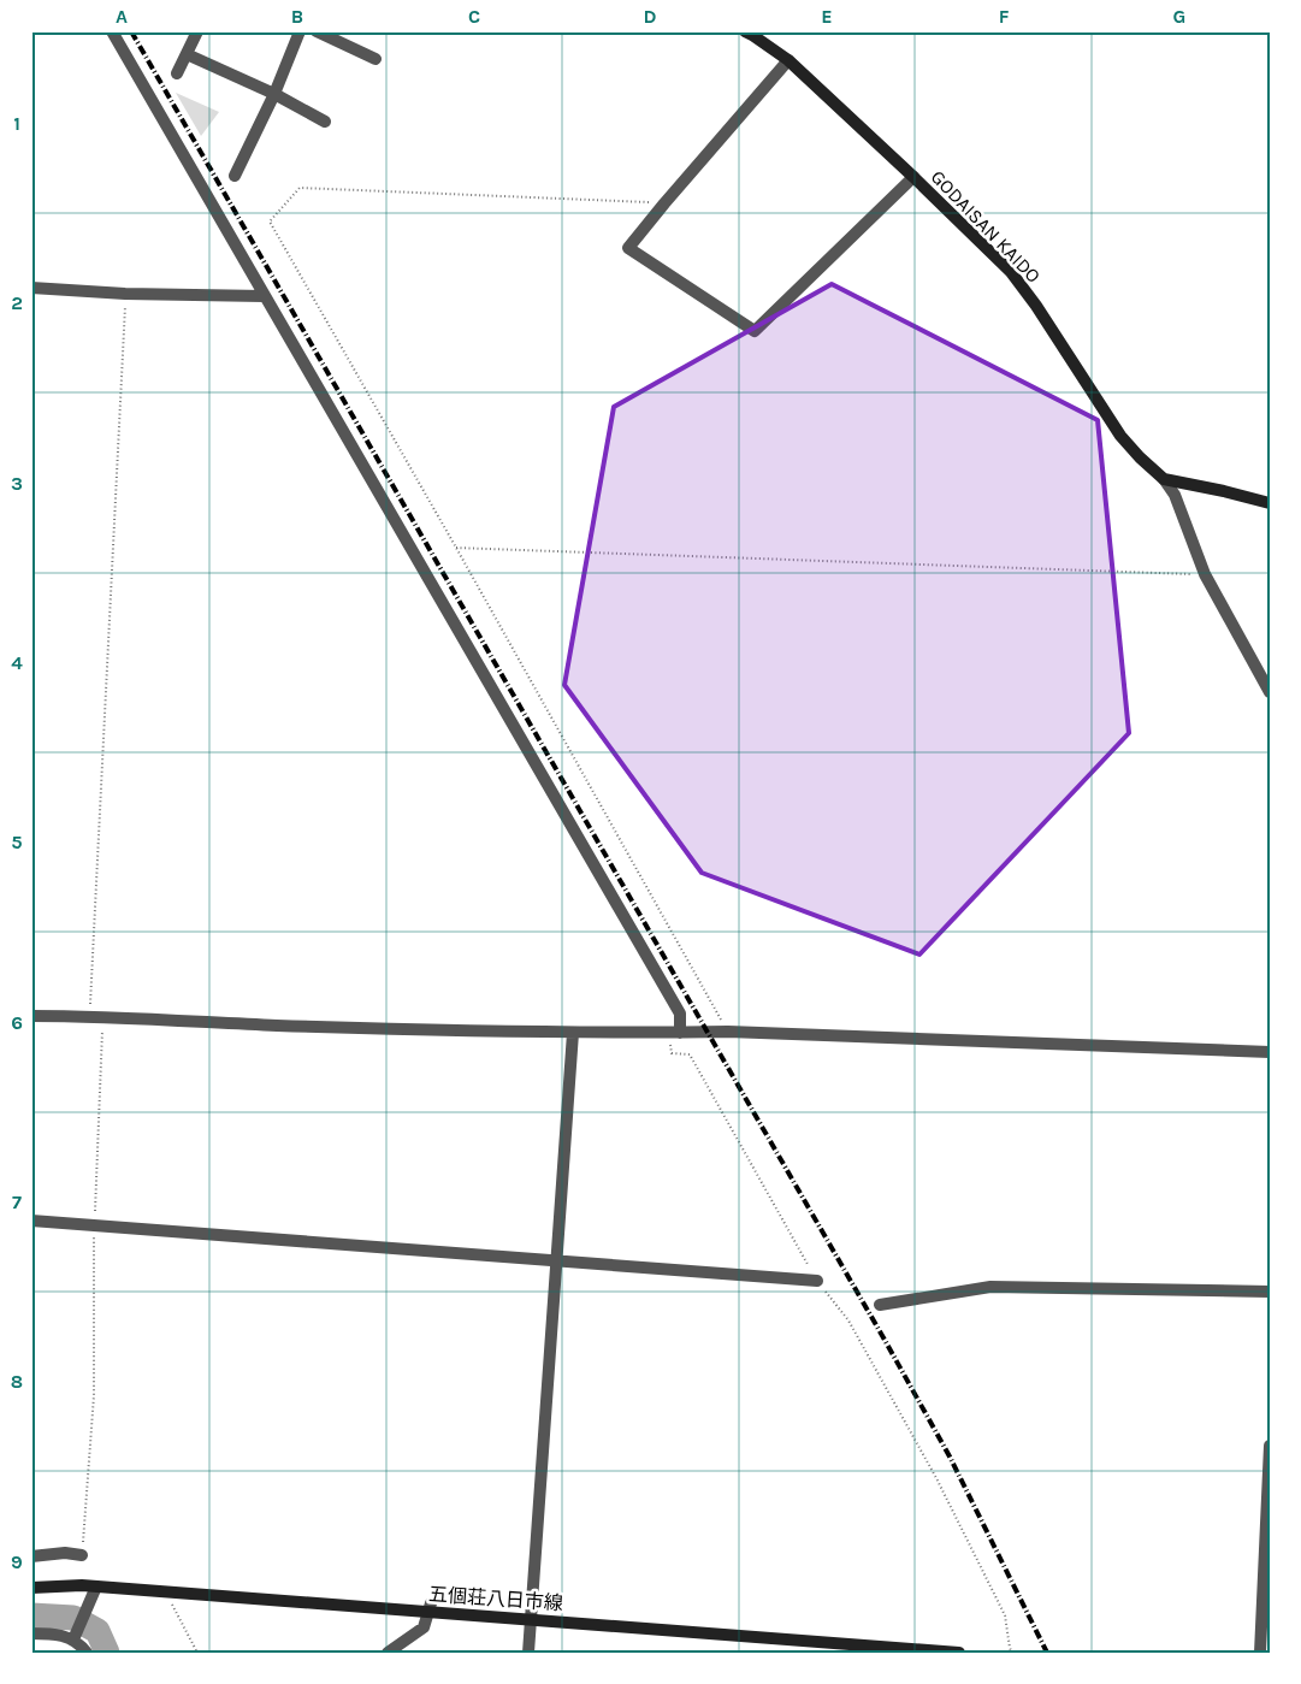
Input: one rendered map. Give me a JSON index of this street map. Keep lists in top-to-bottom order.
{
  "streets": {
    "main road": ["GODAISAN KAIDO", "五個荘八日市線"]
  },
  "grid": {
    "columns": [
      "A",
      "B",
      "C",
      "D",
      "E",
      "F",
      "G"
    ],
    "rows": [
      "1",
      "2",
      "3",
      "4",
      "5",
      "6",
      "7",
      "8",
      "9"
    ]
  }
}
